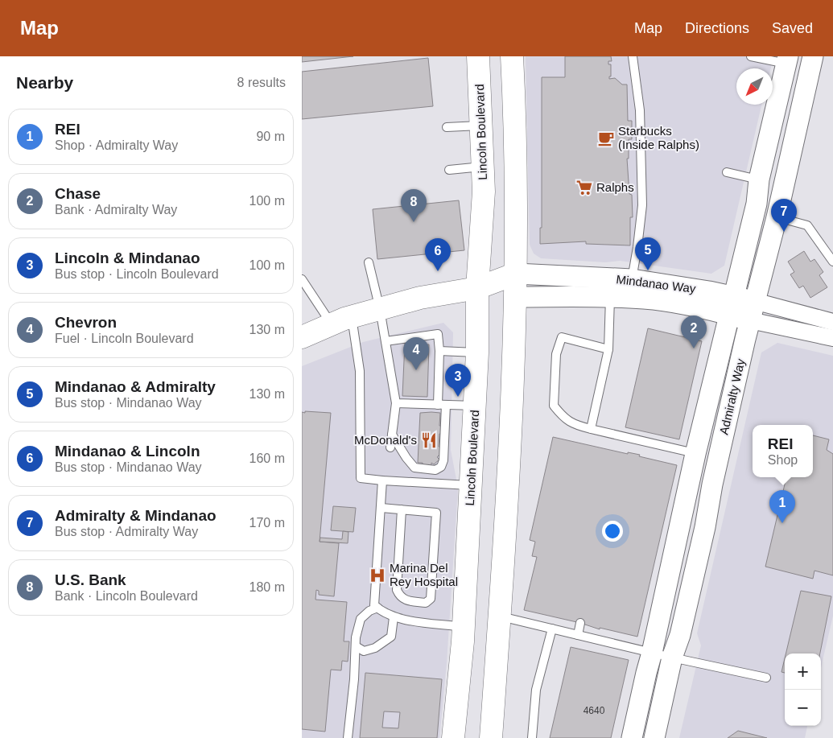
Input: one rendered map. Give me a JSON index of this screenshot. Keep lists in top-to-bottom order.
{
  "streets": {
    "main road": ["Lincoln Boulevard", "Mindanao Way"],
    "street": ["Admiralty Way"]
  },
  "crossings": [
    ["Lincoln Boulevard", "Mindanao Way"],
    ["Mindanao Way", "Admiralty Way"]
  ],
  "places": {
    "cafe": ["Starbucks (Inside Ralphs)"],
    "supermarket": ["Ralphs"],
    "restaurant": ["McDonald's"],
    "hospital": ["Marina Del Rey Hospital"]
  },
  "house_numbers": ["4640"],
  "north": "bottom left",
  "page": {
    "header": "Map",
    "nav": ["Map", "Directions", "Saved"],
    "heading": ["Nearby", "8 results"],
    "list": [
      {
        "mark": "1",
        "name": "REI",
        "note": "Shop · Admiralty Way",
        "value": "90 m"
      },
      {
        "mark": "2",
        "name": "Chase",
        "note": "Bank · Admiralty Way",
        "value": "100 m"
      },
      {
        "mark": "3",
        "name": "Lincoln & Mindanao",
        "note": "Bus stop · Lincoln Boulevard",
        "value": "100 m"
      },
      {
        "mark": "4",
        "name": "Chevron",
        "note": "Fuel · Lincoln Boulevard",
        "value": "130 m"
      },
      {
        "mark": "5",
        "name": "Mindanao & Admiralty",
        "note": "Bus stop · Mindanao Way",
        "value": "130 m"
      },
      {
        "mark": "6",
        "name": "Mindanao & Lincoln",
        "note": "Bus stop · Mindanao Way",
        "value": "160 m"
      },
      {
        "mark": "7",
        "name": "Admiralty & Mindanao",
        "note": "Bus stop · Admiralty Way",
        "value": "170 m"
      },
      {
        "mark": "8",
        "name": "U.S. Bank",
        "note": "Bank · Lincoln Boulevard",
        "value": "180 m"
      }
    ],
    "pins": [
      "8",
      "7",
      "5",
      "6",
      "2",
      "4",
      "3",
      "1"
    ],
    "popup": ["REI", "Shop"],
    "map_buttons": ["+", "−"]
  }
}
